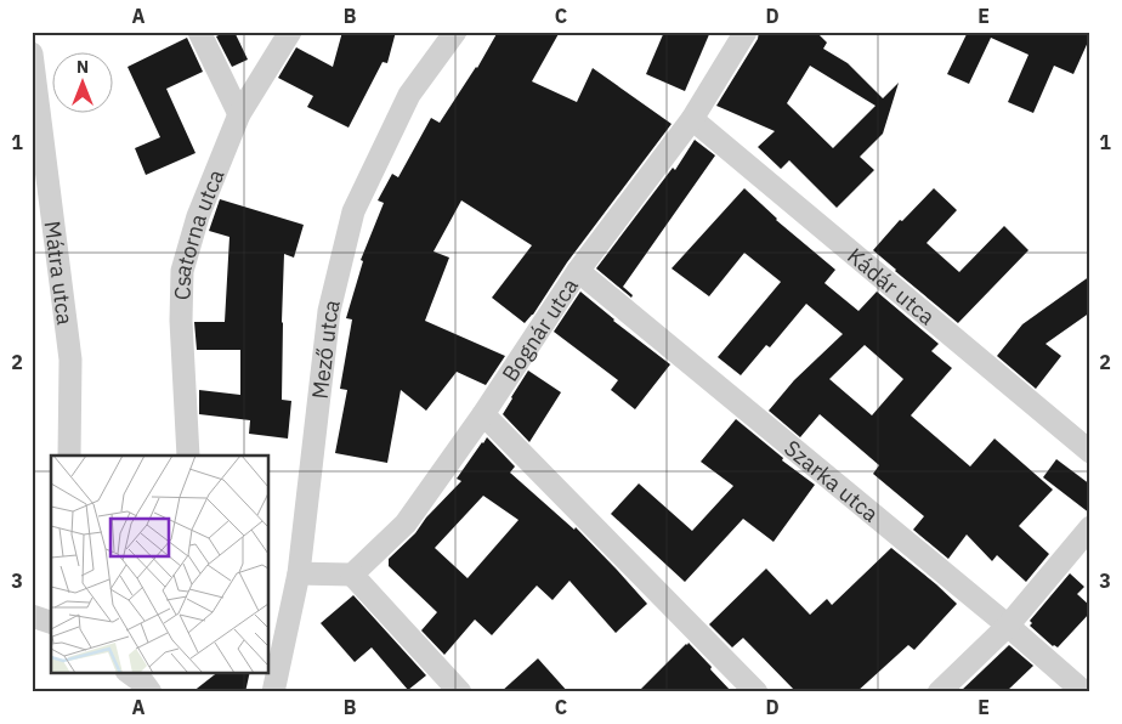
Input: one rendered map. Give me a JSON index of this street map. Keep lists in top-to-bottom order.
{
  "streets": {
    "street": [
      "Csatorna utca",
      "Mátra utca",
      "Kádár utca",
      "Bognár utca",
      "Mező utca",
      "Szarka utca"
    ]
  },
  "crossings": [
    ["Kádár utca", "Bognár utca"],
    ["Bognár utca", "Szarka utca"]
  ],
  "north": "top",
  "grid": {
    "columns": [
      "A",
      "B",
      "C",
      "D",
      "E"
    ],
    "rows": ["1", "2", "3"]
  }
}
